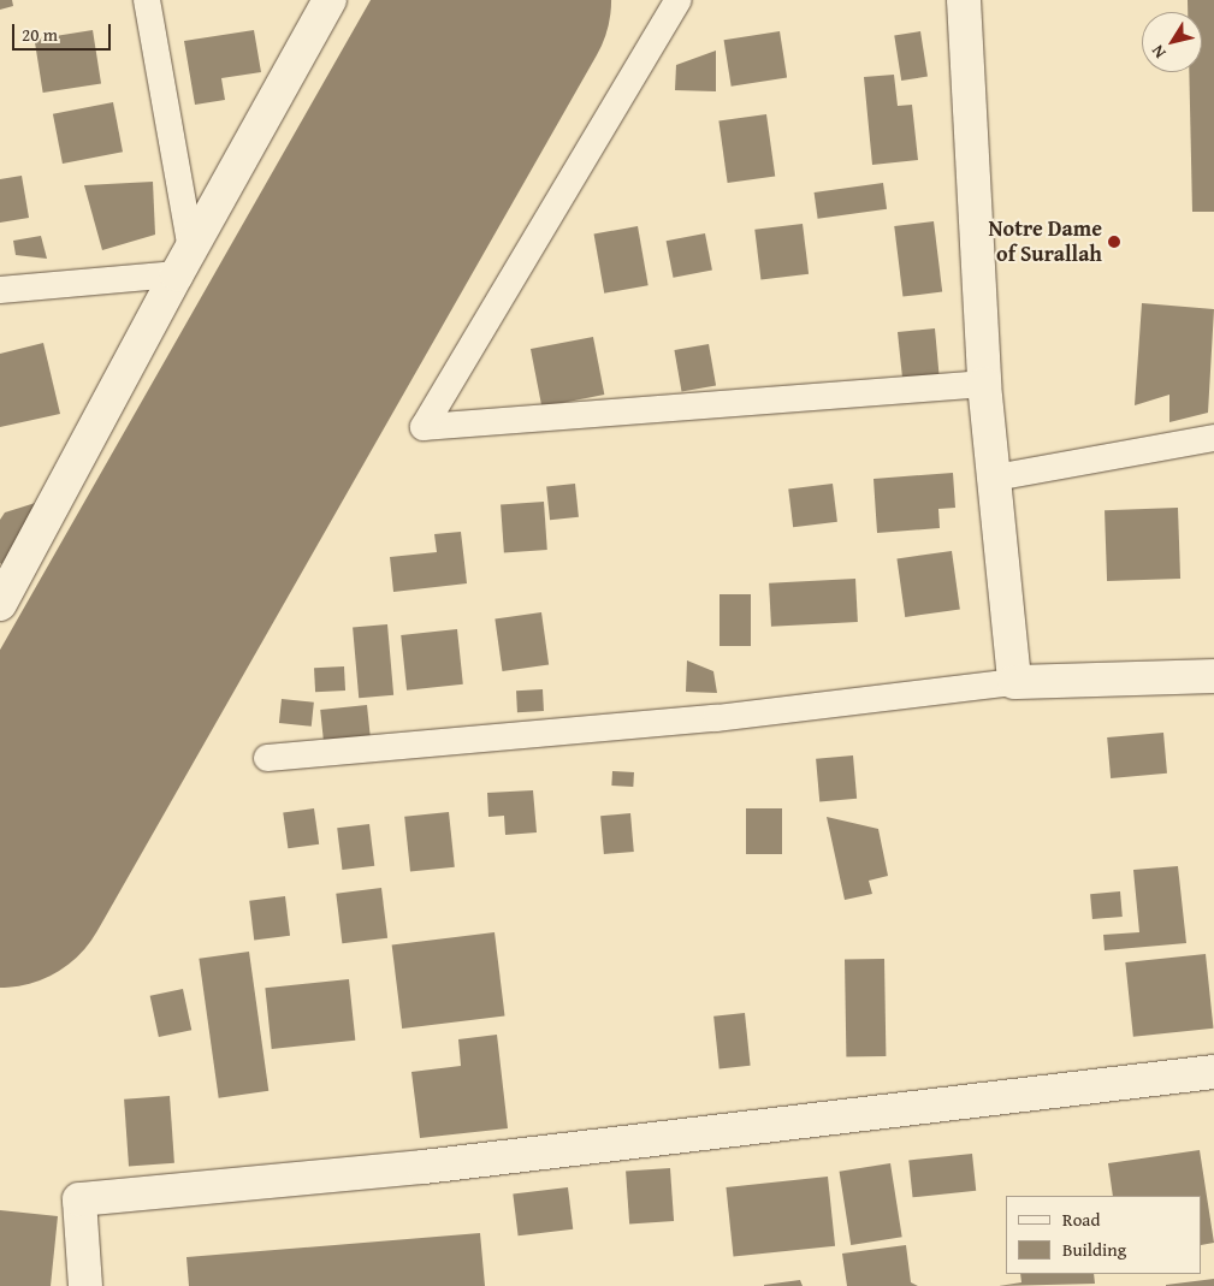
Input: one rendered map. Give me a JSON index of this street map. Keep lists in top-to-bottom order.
{
  "places": ["Notre Dame of Surallah"],
  "legend": ["Road", "Building"],
  "scale_bar": "20 m",
  "north": "bottom left"
}
